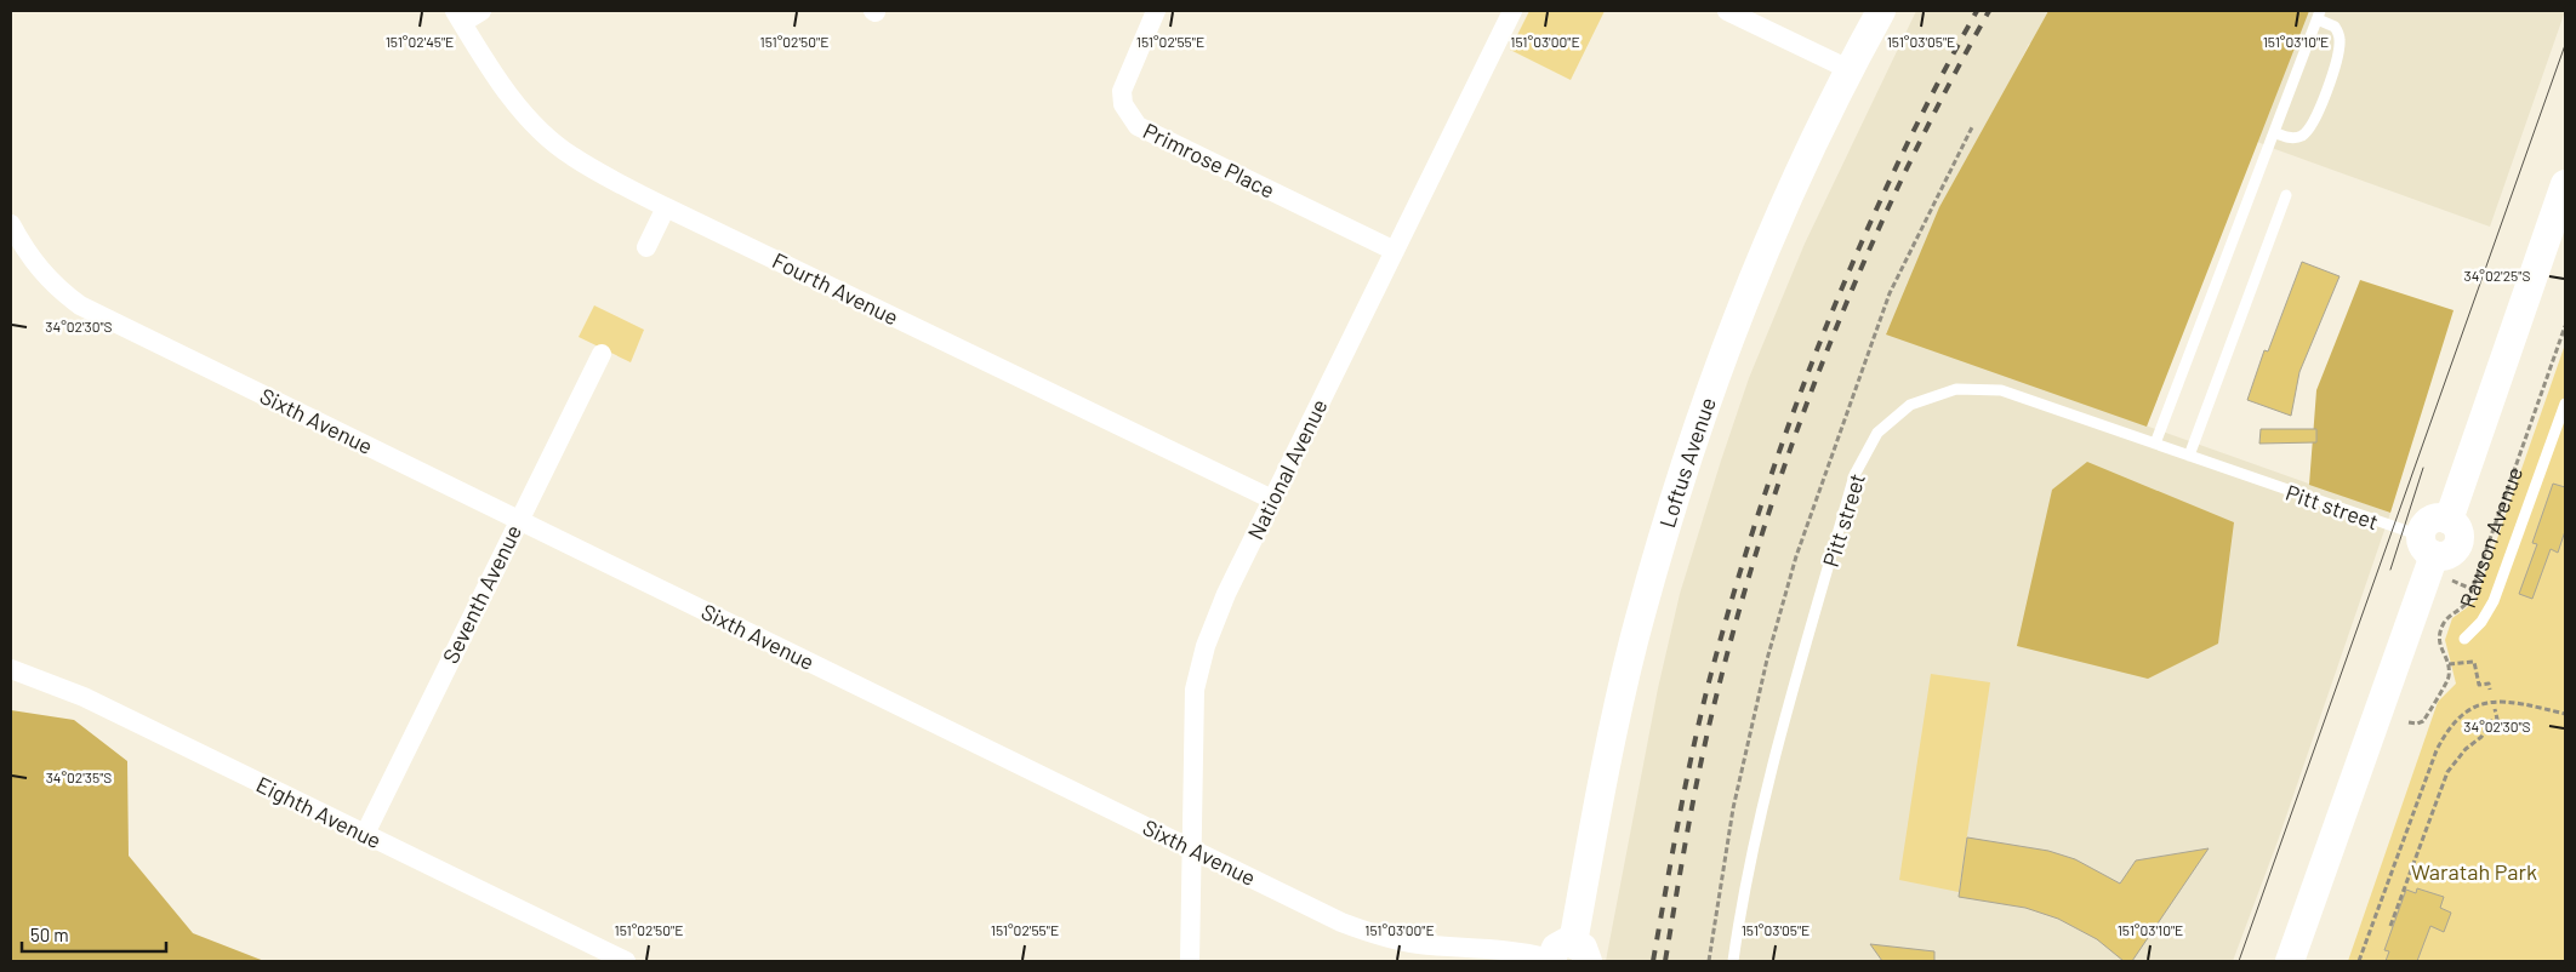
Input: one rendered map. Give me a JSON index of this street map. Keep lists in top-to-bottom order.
{
  "streets": {
    "street": [
      "Primrose Place",
      "Fourth Avenue",
      "Sixth Avenue",
      "Loftus Avenue",
      "National Avenue",
      "Rawson Avenue",
      "Seventh Avenue",
      "Eighth Avenue"
    ],
    "lane": ["Pitt street"]
  },
  "crossings": [
    ["Primrose Place", "National Avenue"],
    ["Fourth Avenue", "National Avenue"],
    ["Sixth Avenue", "Loftus Avenue"],
    ["Sixth Avenue", "National Avenue"],
    ["Sixth Avenue", "Seventh Avenue"],
    ["Pitt street", "Rawson Avenue"],
    ["Seventh Avenue", "Eighth Avenue"]
  ],
  "parks": ["Waratah Park"],
  "scale_bar": "50 m",
  "coordinates": [
    "151°03'05\"E",
    "151°02'45\"E",
    "151°02'50\"E",
    "151°02'55\"E",
    "151°03'00\"E",
    "151°03'10\"E",
    "34°02'25\"S",
    "34°02'30\"S",
    "34°02'35\"S"
  ]
}
